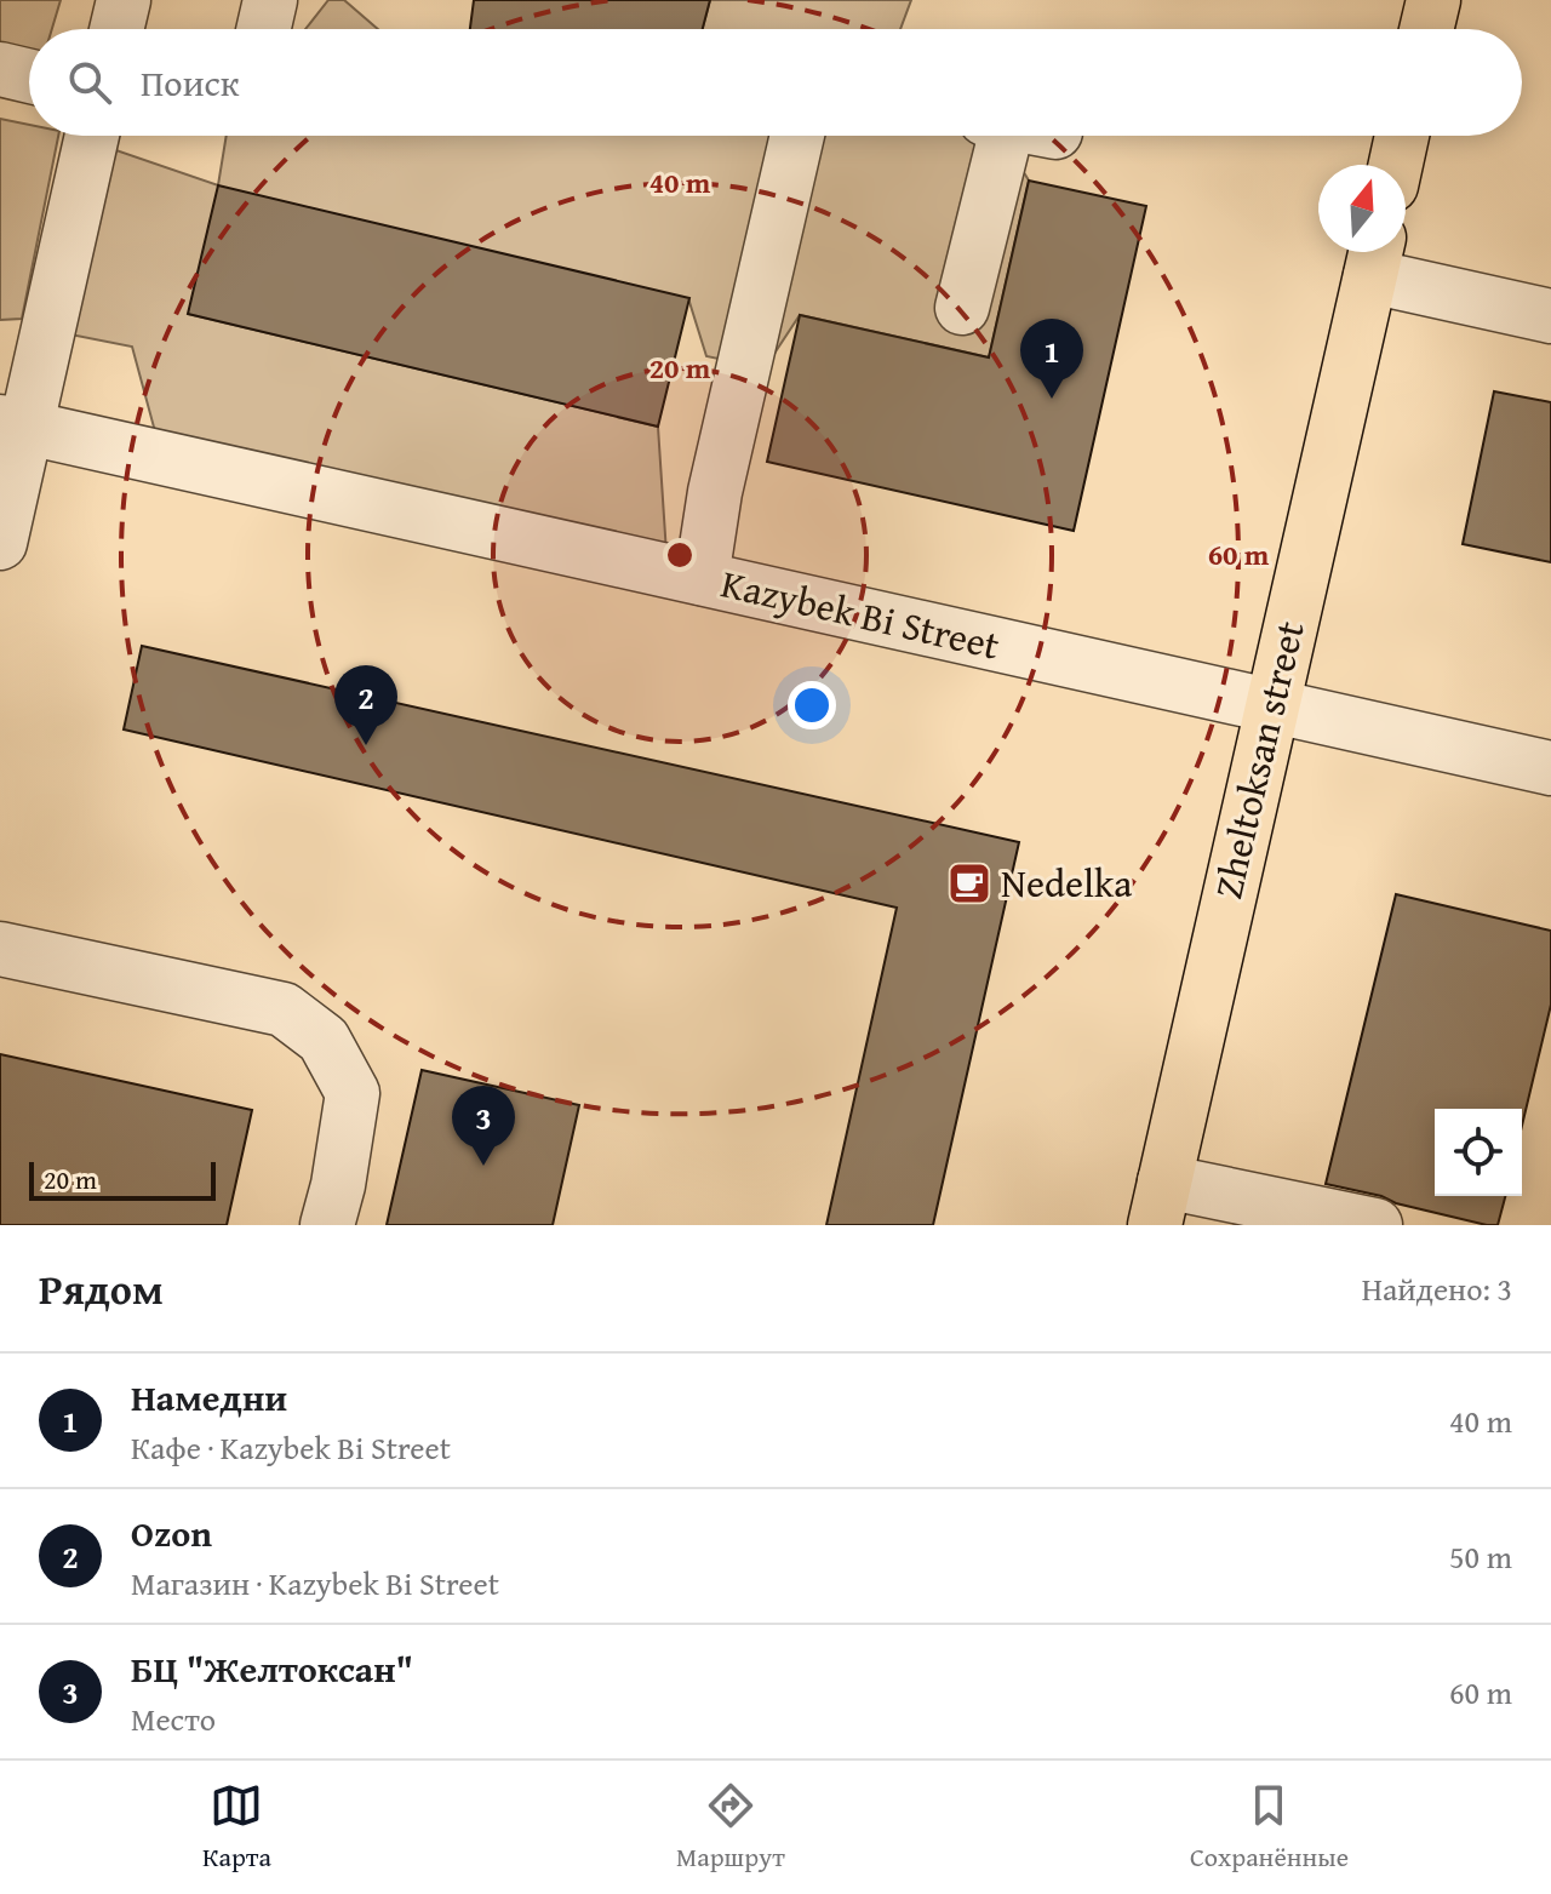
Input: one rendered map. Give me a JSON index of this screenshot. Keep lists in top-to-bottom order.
{
  "streets": {
    "main road": ["Zheltoksan street"],
    "street": ["Kazybek Bi Street"]
  },
  "crossings": [
    ["Kazybek Bi Street", "Zheltoksan street"]
  ],
  "places": {
    "cafe": ["Nedelka"]
  },
  "scale_bar": "20 m",
  "north": "top",
  "page": {
    "search": "Поиск",
    "pins": ["1", "2", "3"],
    "scale": "20 m",
    "heading": ["Рядом", "Найдено: 3"],
    "list": [
      {
        "mark": "1",
        "name": "Намедни",
        "note": "Кафе · Kazybek Bi Street",
        "value": "40 m"
      },
      {
        "mark": "2",
        "name": "Ozon",
        "note": "Магазин · Kazybek Bi Street",
        "value": "50 m"
      },
      {
        "mark": "3",
        "name": "БЦ \"Желтоксан\"",
        "note": "Место",
        "value": "60 m"
      }
    ],
    "nav": ["Карта", "Маршрут", "Сохранённые"]
  },
  "rings": ["40 m", "20 m", "60 m"]
}
